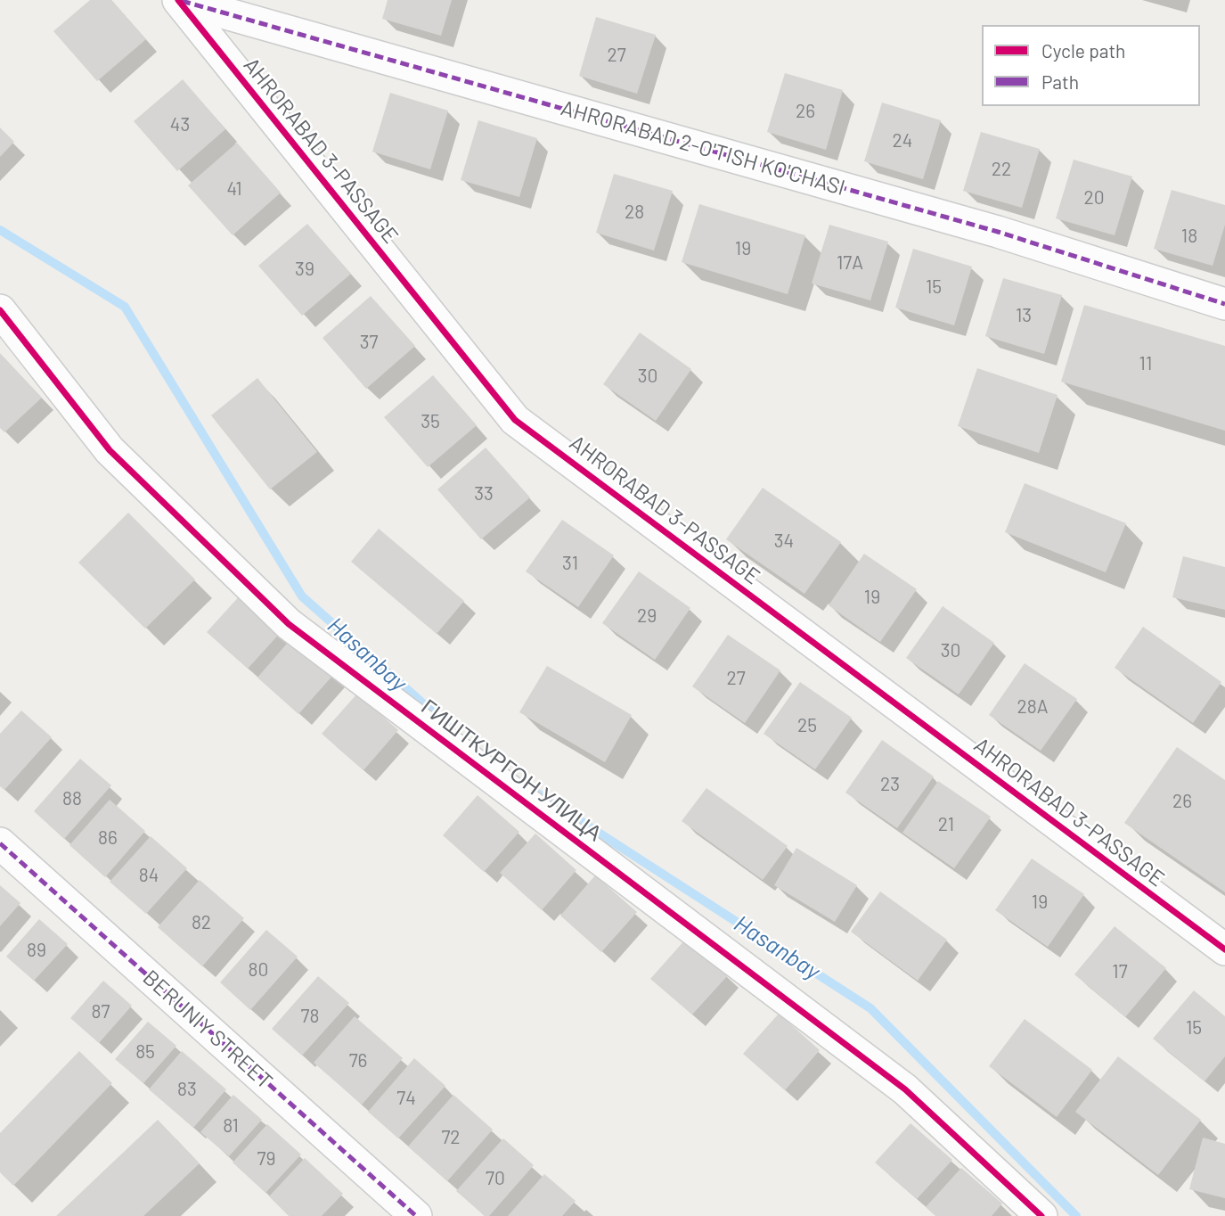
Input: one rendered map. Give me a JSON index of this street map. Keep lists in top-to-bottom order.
{
  "streets": {
    "street": [
      "AHRORABAD 2-O'TISH KO'CHASI",
      "AHRORABAD 3-PASSAGE",
      "ГИШТКУРГОН УЛИЦА",
      "BERUNIY STREET"
    ]
  },
  "crossings": [
    ["AHRORABAD 2-O'TISH KO'CHASI", "AHRORABAD 3-PASSAGE"]
  ],
  "water": ["Hasanbay"],
  "house_numbers": [
    "27",
    "26",
    "43",
    "24",
    "22",
    "41",
    "20",
    "28",
    "18",
    "19",
    "17A",
    "39",
    "15",
    "13",
    "37",
    "11",
    "30",
    "35",
    "33",
    "34",
    "31",
    "19",
    "29",
    "30",
    "27",
    "28A",
    "25",
    "23",
    "88",
    "26",
    "21",
    "86",
    "84",
    "19",
    "82",
    "89",
    "80",
    "17",
    "87",
    "78",
    "15",
    "85",
    "76",
    "83",
    "74",
    "81",
    "72",
    "79",
    "70"
  ],
  "legend": ["Cycle path", "Path"]
}
